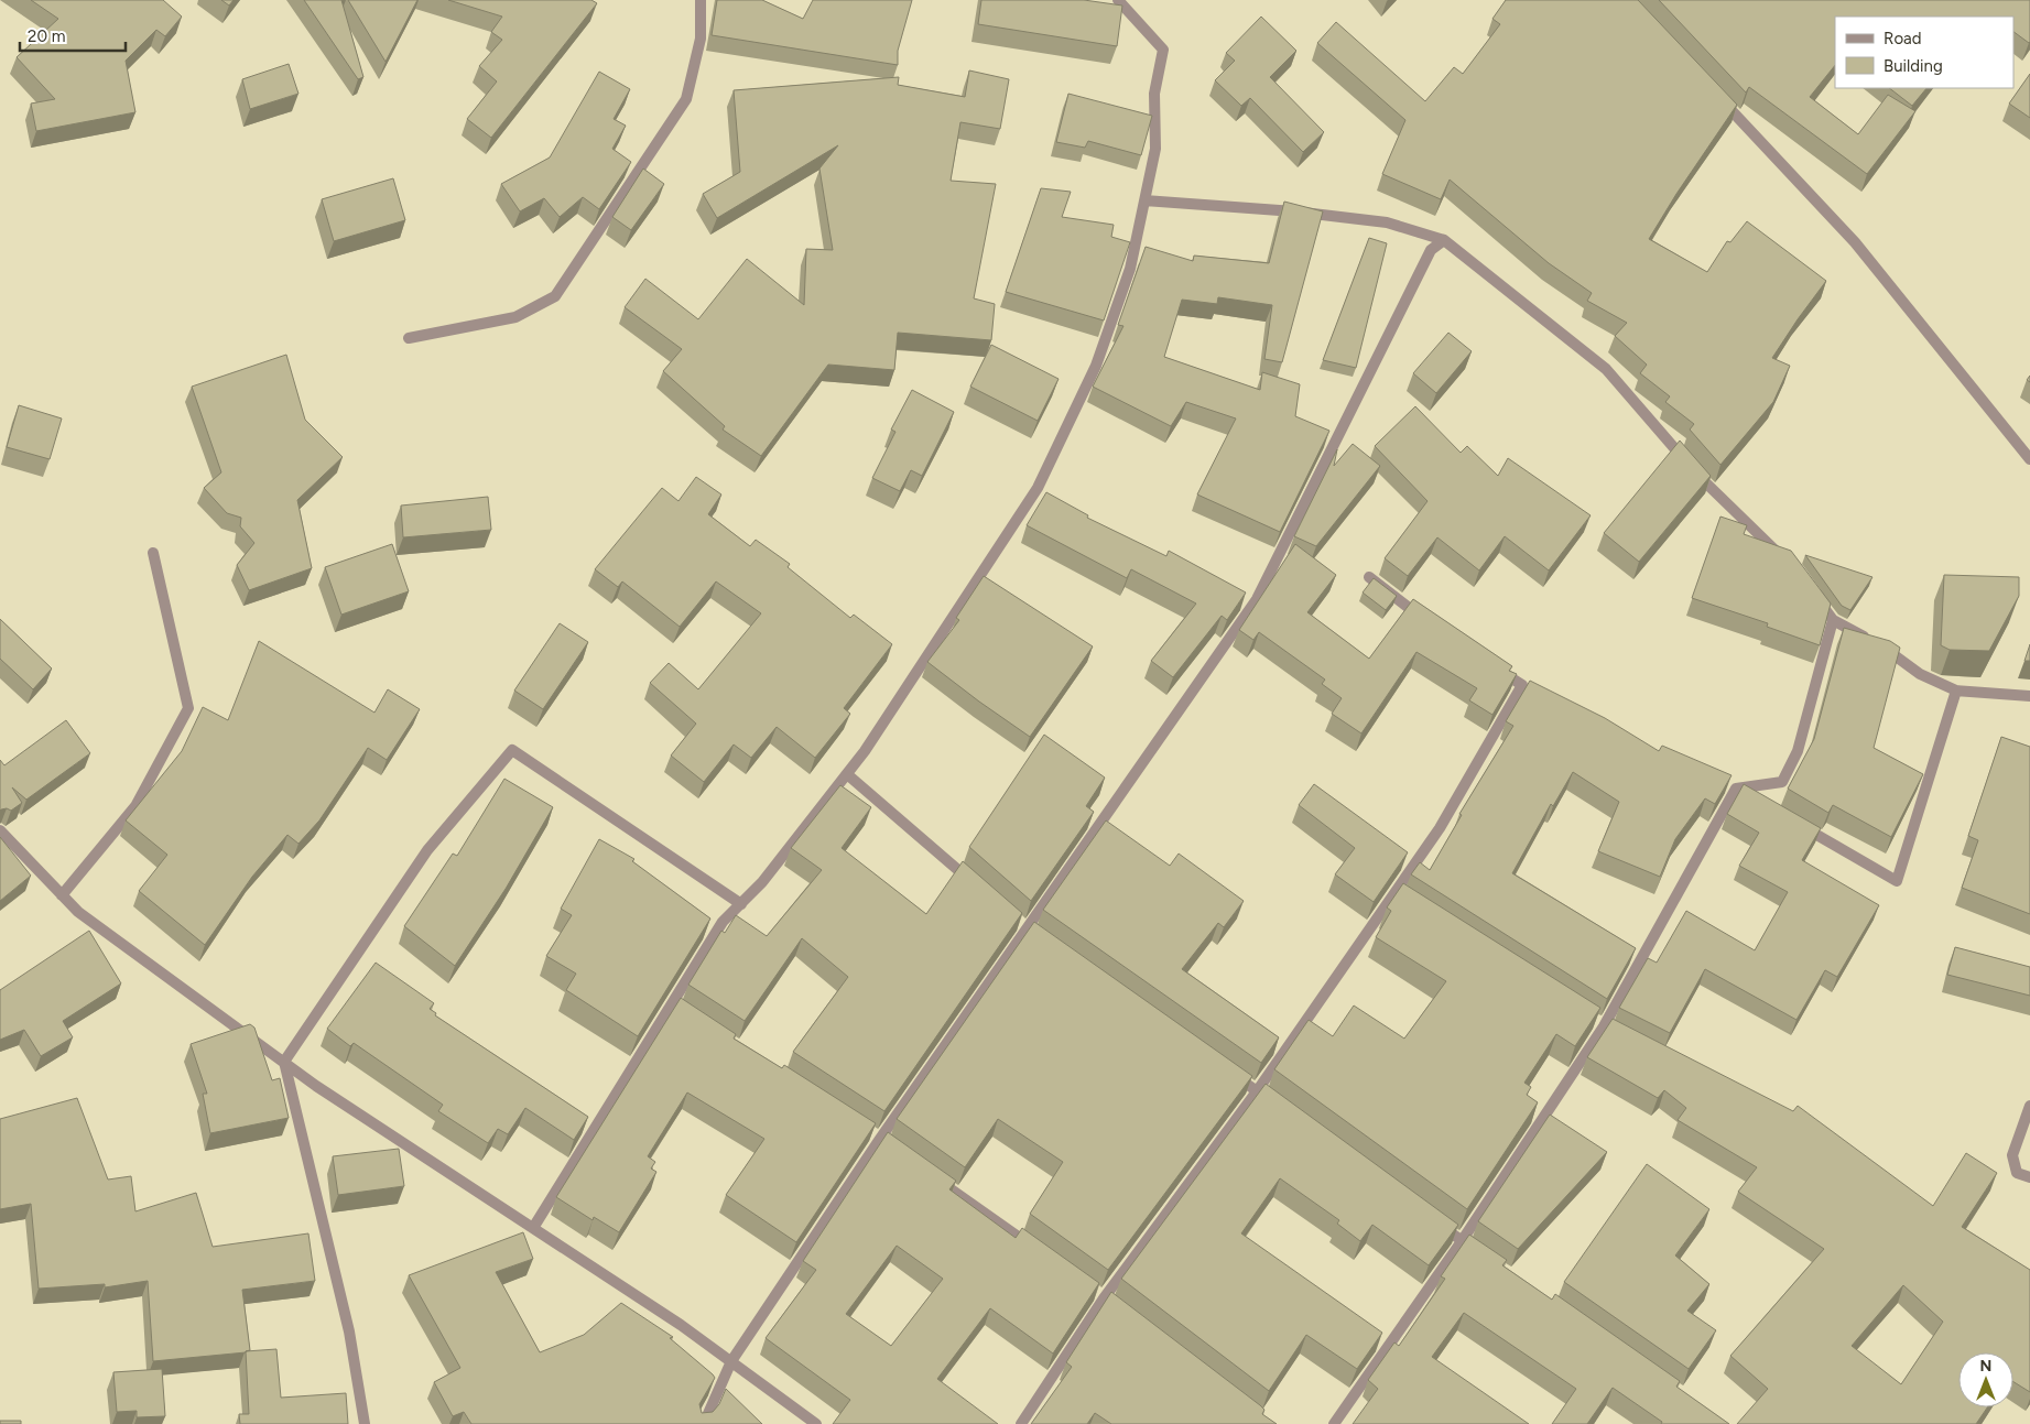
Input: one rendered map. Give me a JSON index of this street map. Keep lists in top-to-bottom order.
{
  "legend": ["Road", "Building"],
  "scale_bar": "20 m",
  "north": "top"
}
